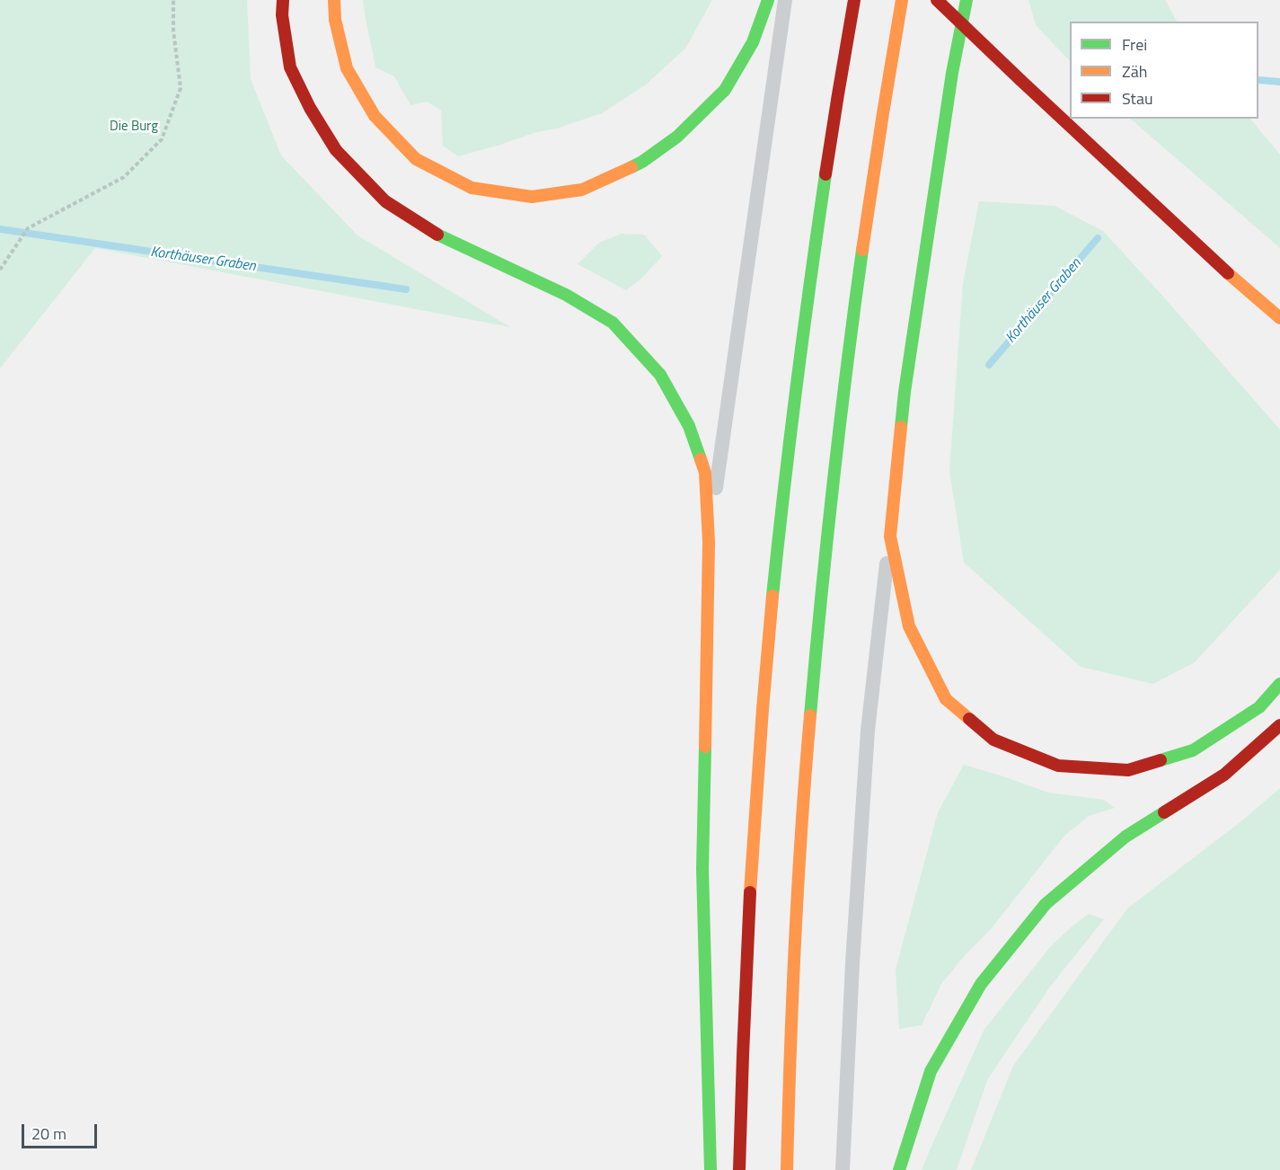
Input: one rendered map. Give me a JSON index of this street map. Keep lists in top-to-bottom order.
{
  "water": ["Korthäuser Graben"],
  "parks": ["Die Burg"],
  "legend": ["Frei", "Zäh", "Stau"],
  "scale_bar": "20 m"
}
